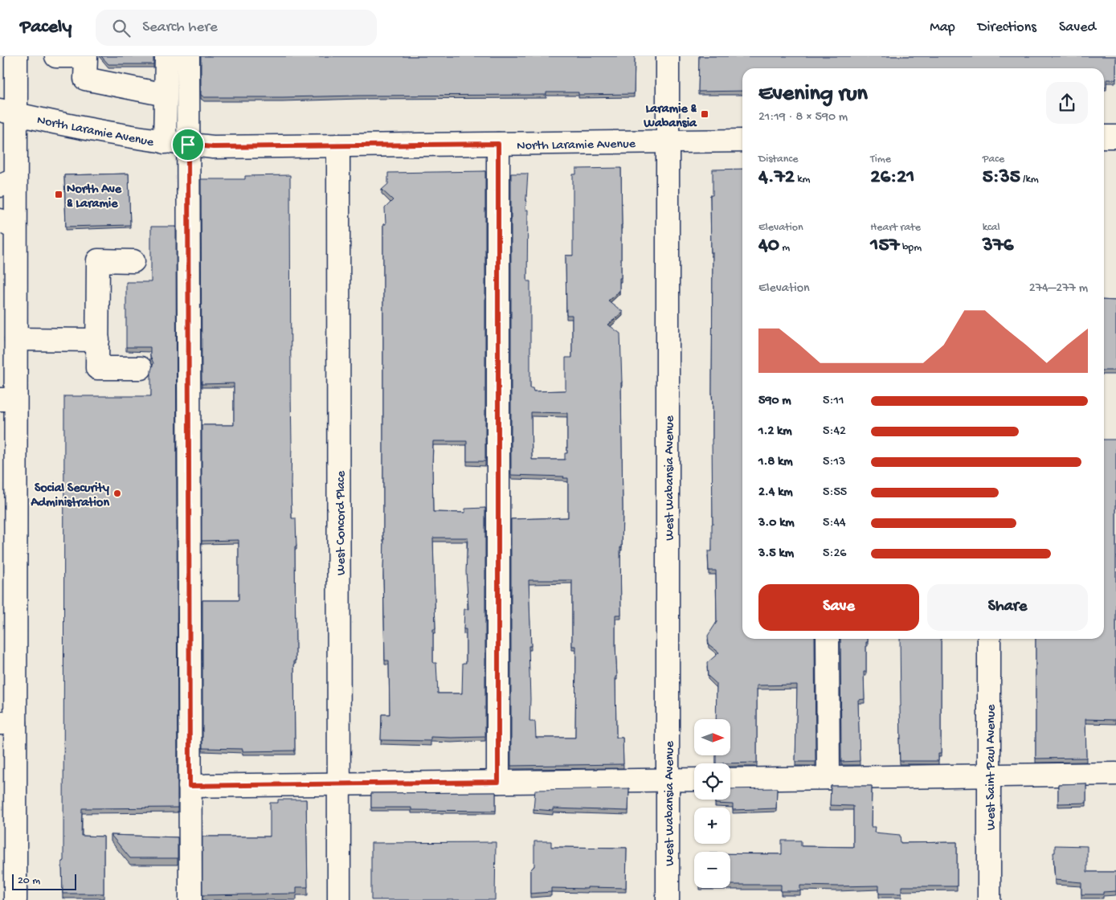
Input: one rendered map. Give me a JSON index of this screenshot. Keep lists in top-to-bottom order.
{
  "streets": {
    "street": [
      "North Laramie Avenue",
      "West Wabansia Avenue",
      "West Concord Place",
      "West Saint Paul Avenue"
    ]
  },
  "crossings": [
    ["North Laramie Avenue", "West Wabansia Avenue"],
    ["North Laramie Avenue", "West Concord Place"]
  ],
  "places": {
    "transit": ["Laramie & Wabansia", "North Ave & Laramie"],
    "other": ["Social Security Administration"]
  },
  "scale_bar": "20 m",
  "north": "right",
  "page": {
    "header": "Pacely",
    "search": "Search here",
    "nav": ["Map", "Directions", "Saved"],
    "heading": ["Evening run", "21:19 · 8 × 590 m"],
    "stats": [
      ["Distance", "4.72 km"],
      ["Time", "26:21"],
      ["Pace", "5:35 /km"],
      ["Elevation", "40 m"],
      ["Heart rate", "157 bpm"],
      ["kcal", "376"]
    ],
    "chart": ["Elevation", "274–277 m"],
    "list": [
      {
        "name": "590 m",
        "note": "5:11"
      },
      {
        "name": "1.2 km",
        "note": "5:42"
      },
      {
        "name": "1.8 km",
        "note": "5:13"
      },
      {
        "name": "2.4 km",
        "note": "5:55"
      },
      {
        "name": "3.0 km",
        "note": "5:44"
      },
      {
        "name": "3.5 km",
        "note": "5:26"
      }
    ],
    "buttons": ["Save", "Share"],
    "map_buttons": ["+", "−"],
    "scale": "20 m"
  }
}
